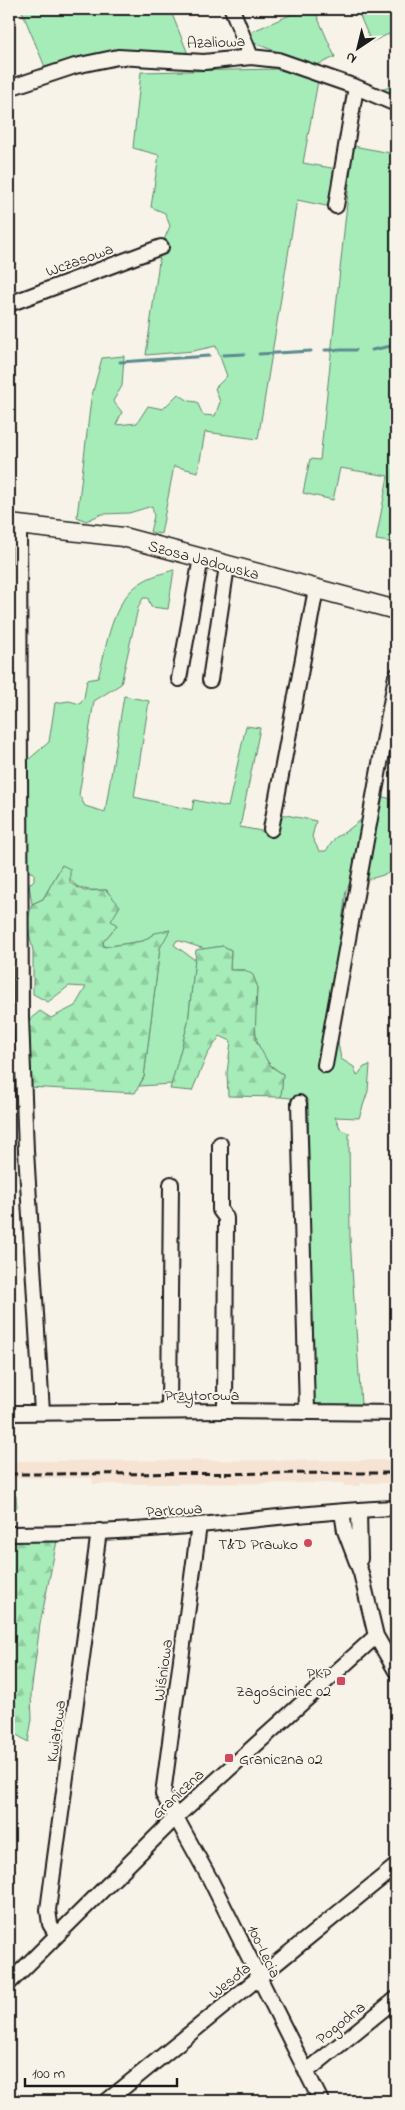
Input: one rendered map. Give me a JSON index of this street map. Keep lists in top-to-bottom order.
{
  "streets": {
    "main road": ["Szosa Jadowska"],
    "street": [
      "Azaliowa",
      "Wczasowa",
      "Przytorowa",
      "Parkowa",
      "Wiśniowa",
      "Kwiatowa",
      "Graniczna",
      "100-Lecia",
      "Wesoła",
      "Pogodna"
    ]
  },
  "crossings": [
    ["Parkowa", "Wiśniowa"],
    ["Parkowa", "Kwiatowa"],
    ["Wiśniowa", "Graniczna"],
    ["Wiśniowa", "100-Lecia"],
    ["Kwiatowa", "Graniczna"],
    ["Graniczna", "100-Lecia"],
    ["100-Lecia", "Wesoła"],
    ["100-Lecia", "Pogodna"]
  ],
  "places": {
    "other": ["T&D Prawko"],
    "transit": ["PKP Zagościniec 02", "Graniczna 02"]
  },
  "scale_bar": "100 m",
  "north": "bottom left"
}
